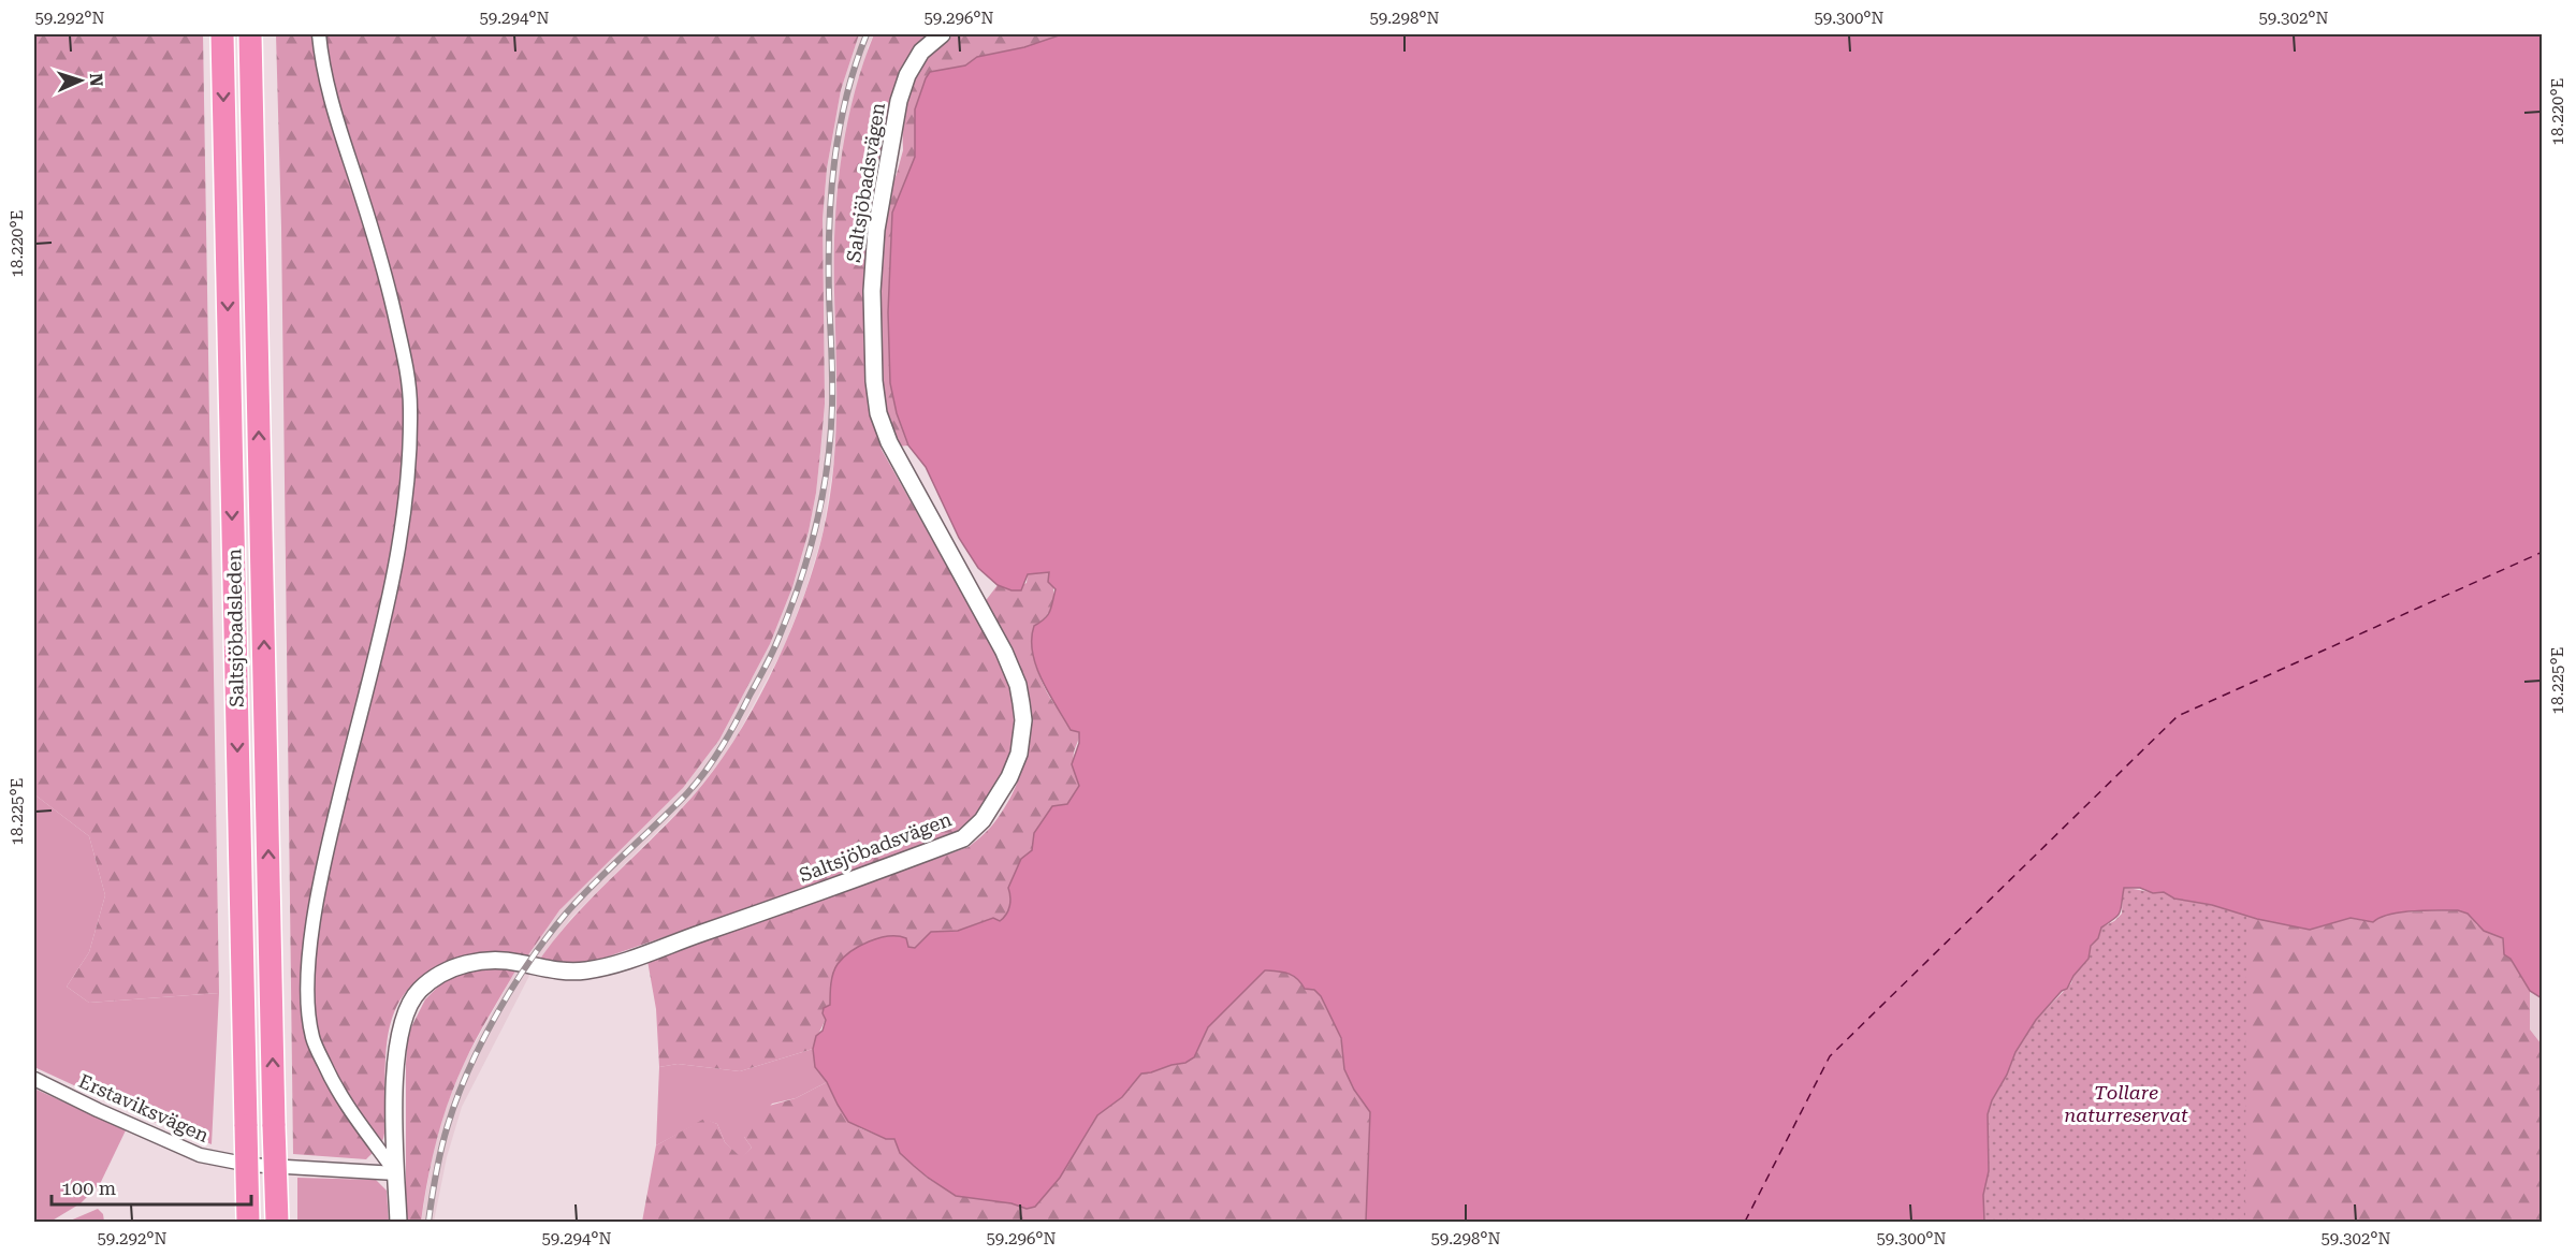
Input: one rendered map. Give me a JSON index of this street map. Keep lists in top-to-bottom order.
{
  "streets": {
    "highway": ["Saltsjöbadsleden"],
    "street": ["Saltsjöbadsvägen", "Erstaviksvägen"]
  },
  "crossings": [
    ["Saltsjöbadsvägen", "Erstaviksvägen"]
  ],
  "parks": ["Tollare naturreservat"],
  "scale_bar": "100 m",
  "north": "right",
  "coordinates": [
    "59.292°N",
    "59.294°N",
    "59.296°N",
    "59.298°N",
    "59.300°N",
    "59.302°N",
    "18.220°E",
    "18.225°E"
  ]
}
